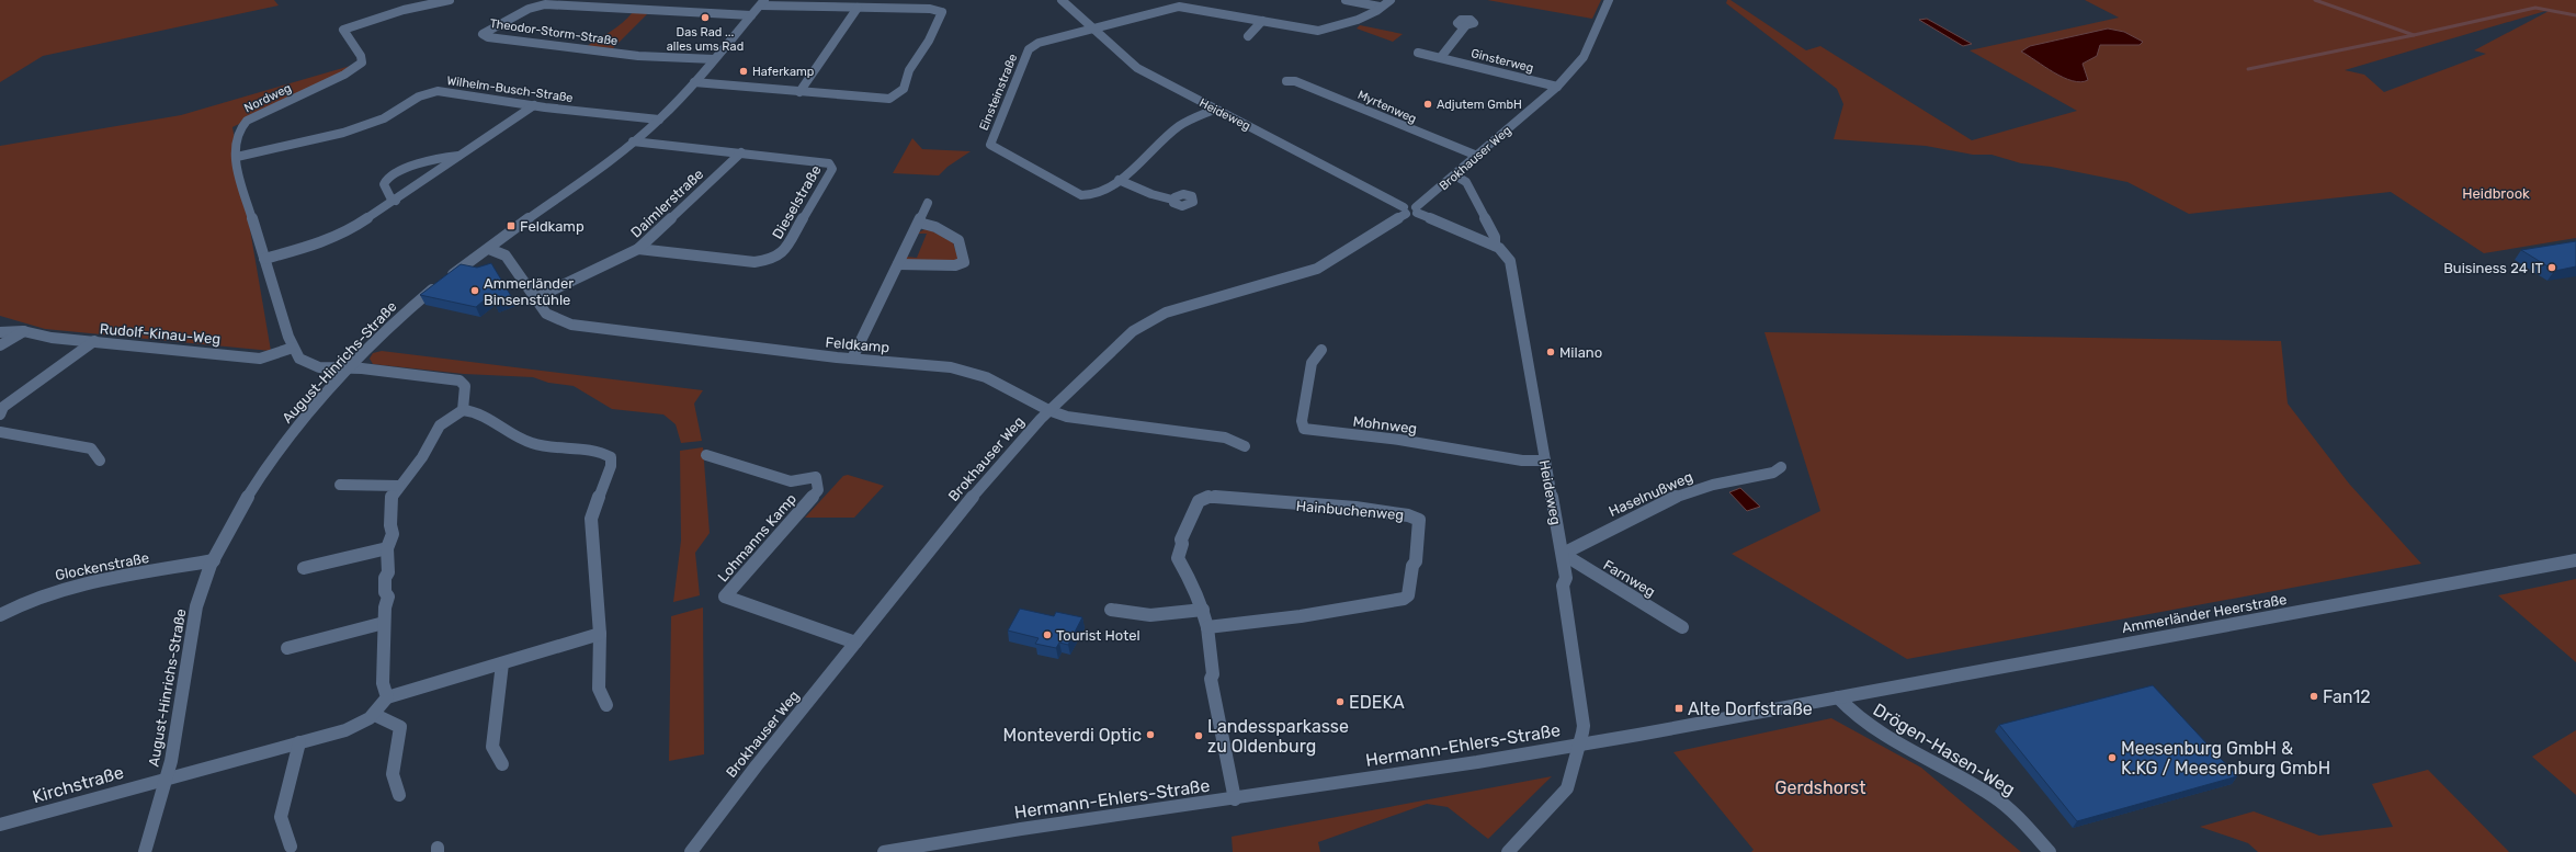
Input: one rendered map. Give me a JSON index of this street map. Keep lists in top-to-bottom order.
{
  "streets": {
    "street": [
      "Theodor-Storm-Straße",
      "Ginsterweg",
      "Wilhelm-Busch-Straße",
      "Einsteinstraße",
      "Nordweg",
      "Myrtenweg",
      "Heideweg",
      "Brokhauser Weg",
      "Dieselstraße",
      "Daimlerstraße",
      "Rudolf-Kinau-Weg",
      "Feldkamp",
      "August-Hinrichs-Straße",
      "Mohnweg",
      "Haselnußweg",
      "Hainbuchenweg",
      "Lohmanns Kamp",
      "Glockenstraße",
      "Farnweg",
      "Ammerländer Heerstraße",
      "Hermann-Ehlers-Straße",
      "Drögen-Hasen-Weg",
      "Kirchstraße"
    ]
  },
  "crossings": [
    ["Theodor-Storm-Straße", "August-Hinrichs-Straße"],
    ["Ginsterweg", "Brokhauser Weg"],
    ["Wilhelm-Busch-Straße", "Nordweg"],
    ["Wilhelm-Busch-Straße", "August-Hinrichs-Straße"],
    ["Einsteinstraße", "Heideweg"],
    ["Nordweg", "Rudolf-Kinau-Weg"],
    ["Nordweg", "August-Hinrichs-Straße"],
    ["Myrtenweg", "Brokhauser Weg"],
    ["Heideweg", "Brokhauser Weg"],
    ["Heideweg", "Mohnweg"],
    ["Heideweg", "Haselnußweg"],
    ["Heideweg", "Farnweg"],
    ["Heideweg", "Hermann-Ehlers-Straße"],
    ["Brokhauser Weg", "Feldkamp"],
    ["Brokhauser Weg", "Lohmanns Kamp"],
    ["Dieselstraße", "Daimlerstraße"],
    ["Dieselstraße", "August-Hinrichs-Straße"],
    ["Daimlerstraße", "Feldkamp"],
    ["Feldkamp", "August-Hinrichs-Straße"],
    ["August-Hinrichs-Straße", "Glockenstraße"],
    ["August-Hinrichs-Straße", "Kirchstraße"],
    ["Haselnußweg", "Farnweg"],
    ["Hainbuchenweg", "Hermann-Ehlers-Straße"],
    ["Ammerländer Heerstraße", "Hermann-Ehlers-Straße"],
    ["Ammerländer Heerstraße", "Drögen-Hasen-Weg"],
    ["Hermann-Ehlers-Straße", "Drögen-Hasen-Weg"]
  ],
  "parks": ["Heidbrook", "Gerdshorst"],
  "places": {
    "other": [
      "Das Rad ... alles ums Rad",
      "Haferkamp",
      "Adjutem GmbH",
      "Buisiness 24 IT",
      "Ammerländer Binsenstühle",
      "Milano",
      "Tourist Hotel",
      "Fan12",
      "EDEKA",
      "Monteverdi Optic",
      "Landessparkasse zu Oldenburg",
      "Meesenburg GmbH & K.KG / Meesenburg GmbH"
    ],
    "transit": ["Feldkamp", "Alte Dorfstraße"]
  }
}
